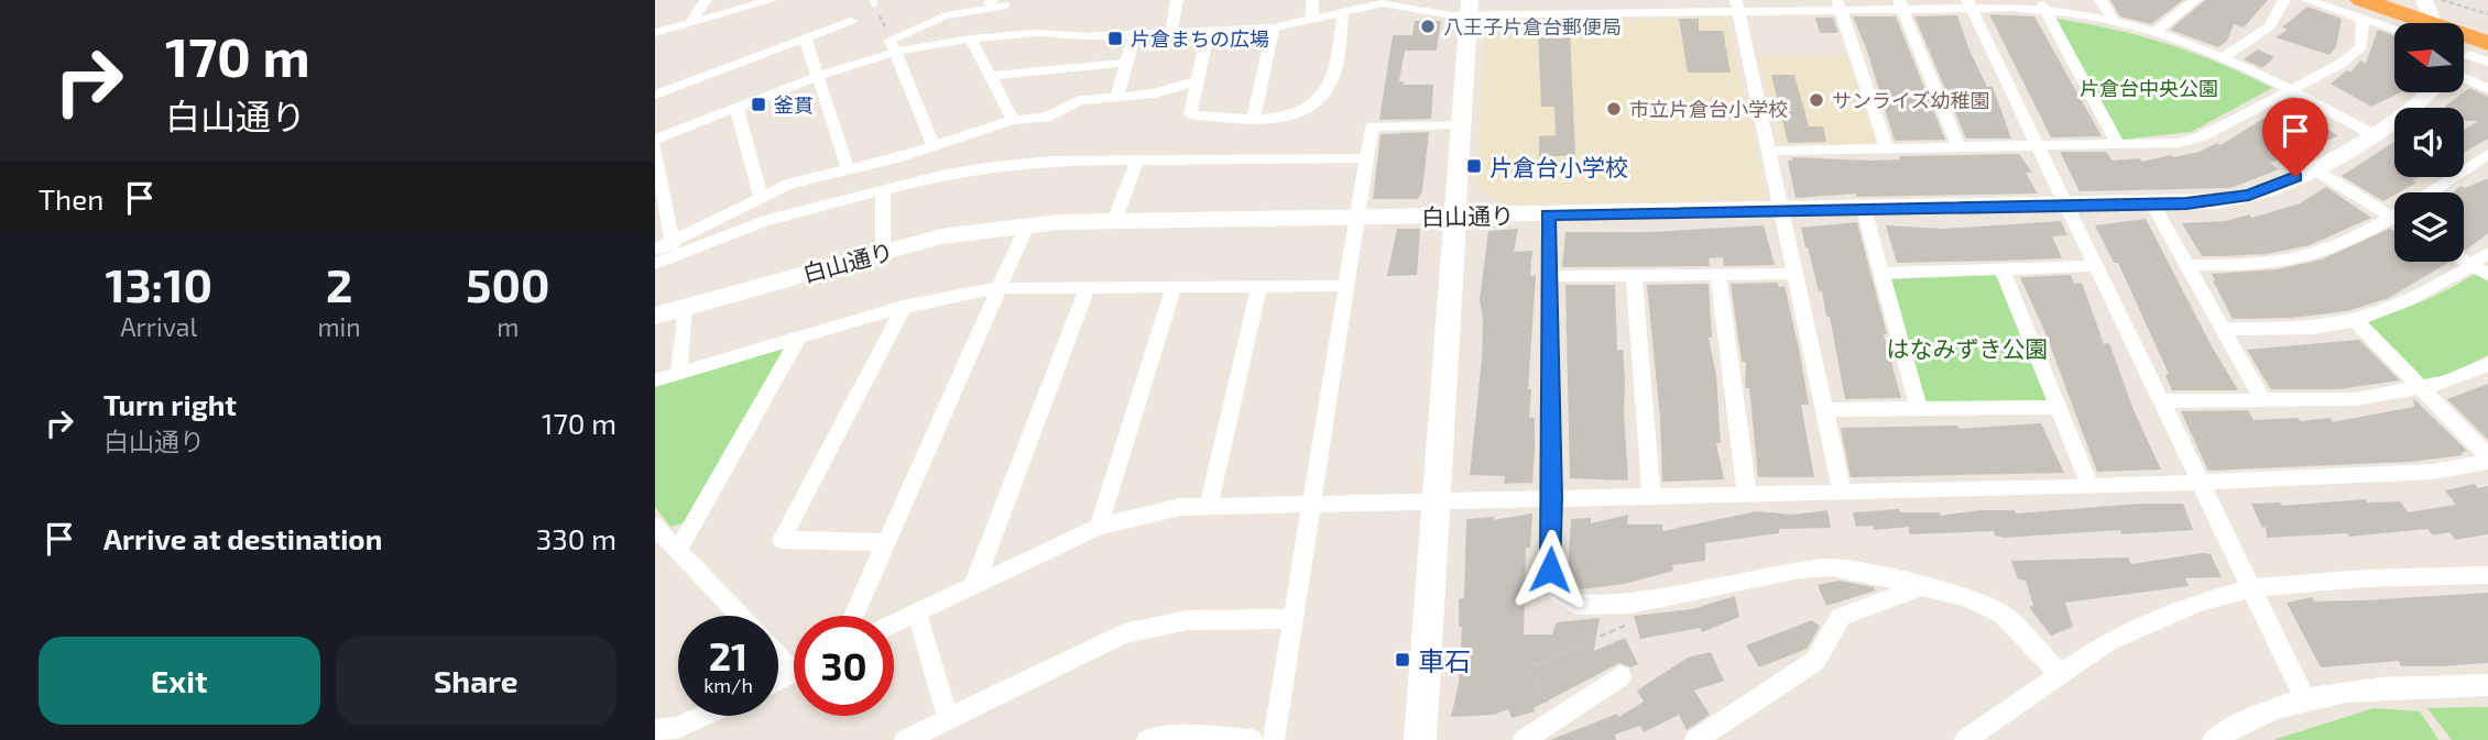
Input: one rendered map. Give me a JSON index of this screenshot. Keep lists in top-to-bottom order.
{
  "streets": {
    "street": ["白山通り"]
  },
  "parks": ["片倉台中央公園", "はなみずき公園"],
  "places": {
    "other": ["八王子片倉台郵便局", "サンライズ幼稚園", "市立片倉台小学校"],
    "transit": [
      "片倉まちの広場",
      "釜貫",
      "片倉台小学校",
      "車石"
    ]
  },
  "north": "left",
  "page": {
    "turn": ["170 m", "白山通り"],
    "then": "Then",
    "eta": [
      "13:10",
      "Arrival",
      "2",
      "min",
      "500",
      "m"
    ],
    "list": [
      {
        "name": "Turn right",
        "note": "白山通り",
        "value": "170 m"
      },
      {
        "name": "Arrive at destination",
        "value": "330 m"
      }
    ],
    "speed": "21 km/h",
    "limit": "30",
    "buttons": ["Exit", "Share"]
  }
}
